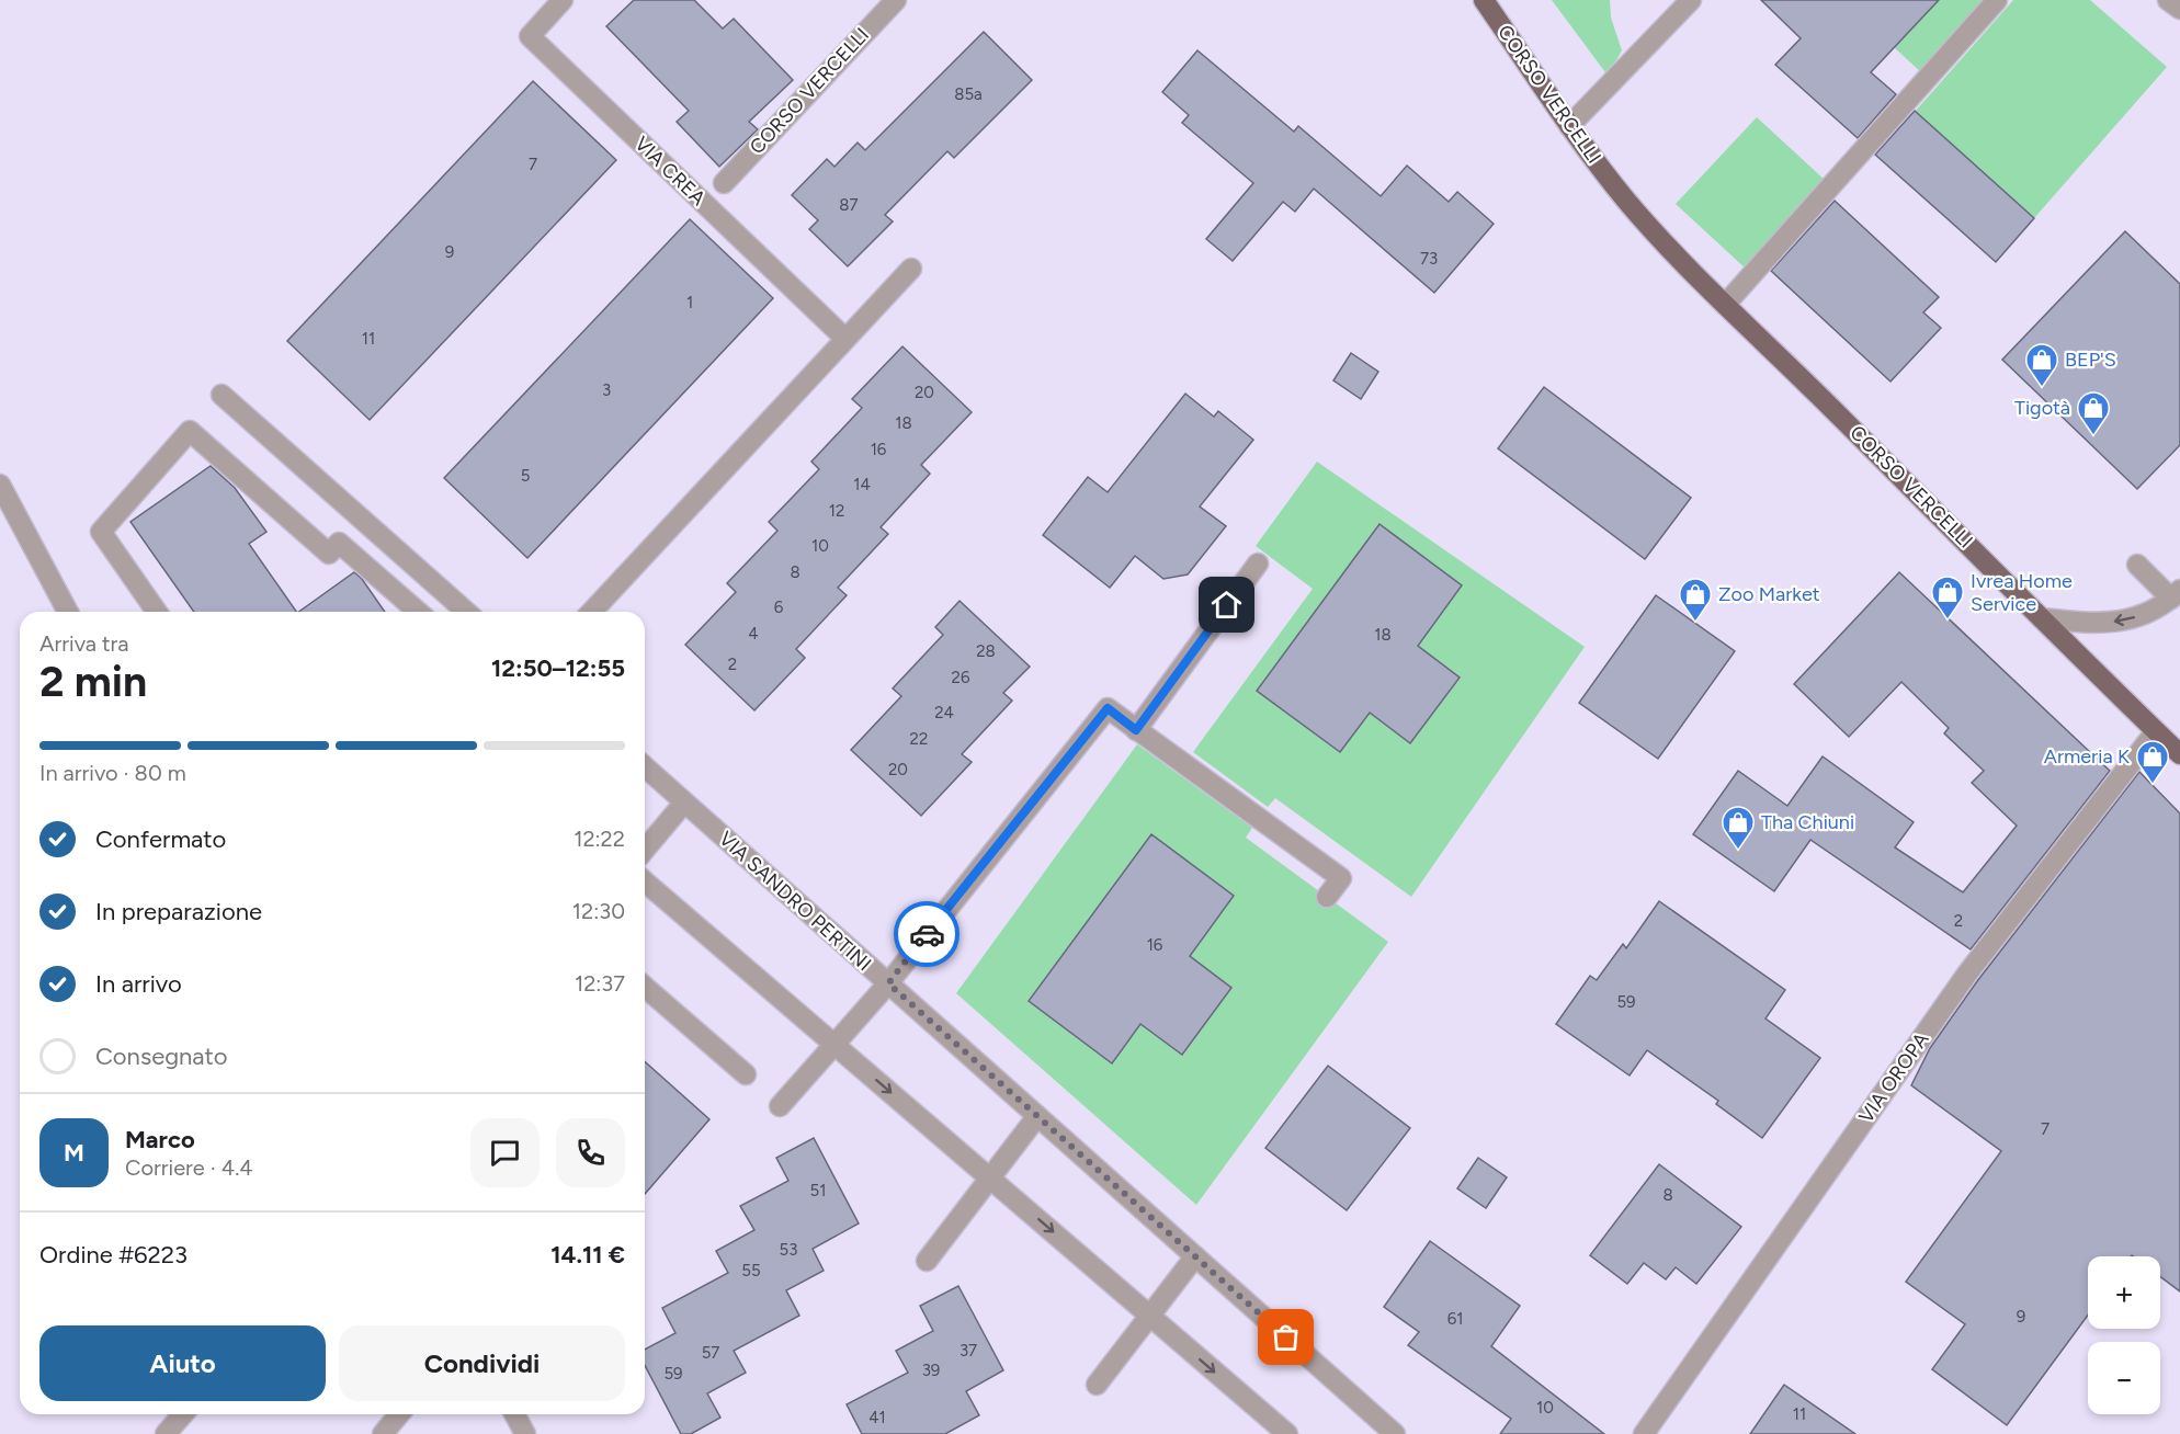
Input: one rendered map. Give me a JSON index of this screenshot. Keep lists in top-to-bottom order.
{
  "streets": {
    "main road": ["CORSO VERCELLI"],
    "street": ["VIA CREA", "VIA SANDRO PERTINI", "VIA OROPA"]
  },
  "crossings": [
    ["CORSO VERCELLI", "VIA OROPA"]
  ],
  "places": {
    "shop": [
      "BEP'S",
      "Tigotà",
      "Ivrea Home Service",
      "Zoo Market",
      "Armeria K",
      "Tha Chiuni"
    ]
  },
  "house_numbers": [
    "85a",
    "7",
    "87",
    "9",
    "73",
    "1",
    "11",
    "3",
    "20",
    "18",
    "16",
    "5",
    "14",
    "12",
    "10",
    "8",
    "6",
    "4",
    "18",
    "28",
    "2",
    "26",
    "24",
    "22",
    "20",
    "2",
    "16",
    "59",
    "7",
    "51",
    "8",
    "53",
    "55",
    "9",
    "61",
    "37",
    "57",
    "39",
    "59",
    "10",
    "11",
    "41"
  ],
  "page": {
    "heading": ["2 min", "Arriva tra", "12:50–12:55"],
    "panel": [
      "Marco",
      "Corriere · 4.4",
      "Ordine #6223",
      "14.11 €"
    ],
    "bar": "In arrivo · 80 m",
    "list": [
      ["Confermato", "12:22"],
      ["In preparazione", "12:30"],
      ["In arrivo", "12:37"],
      "Consegnato"
    ],
    "round": "M",
    "map_buttons": ["+", "−"],
    "buttons": ["Aiuto", "Condividi"]
  }
}
